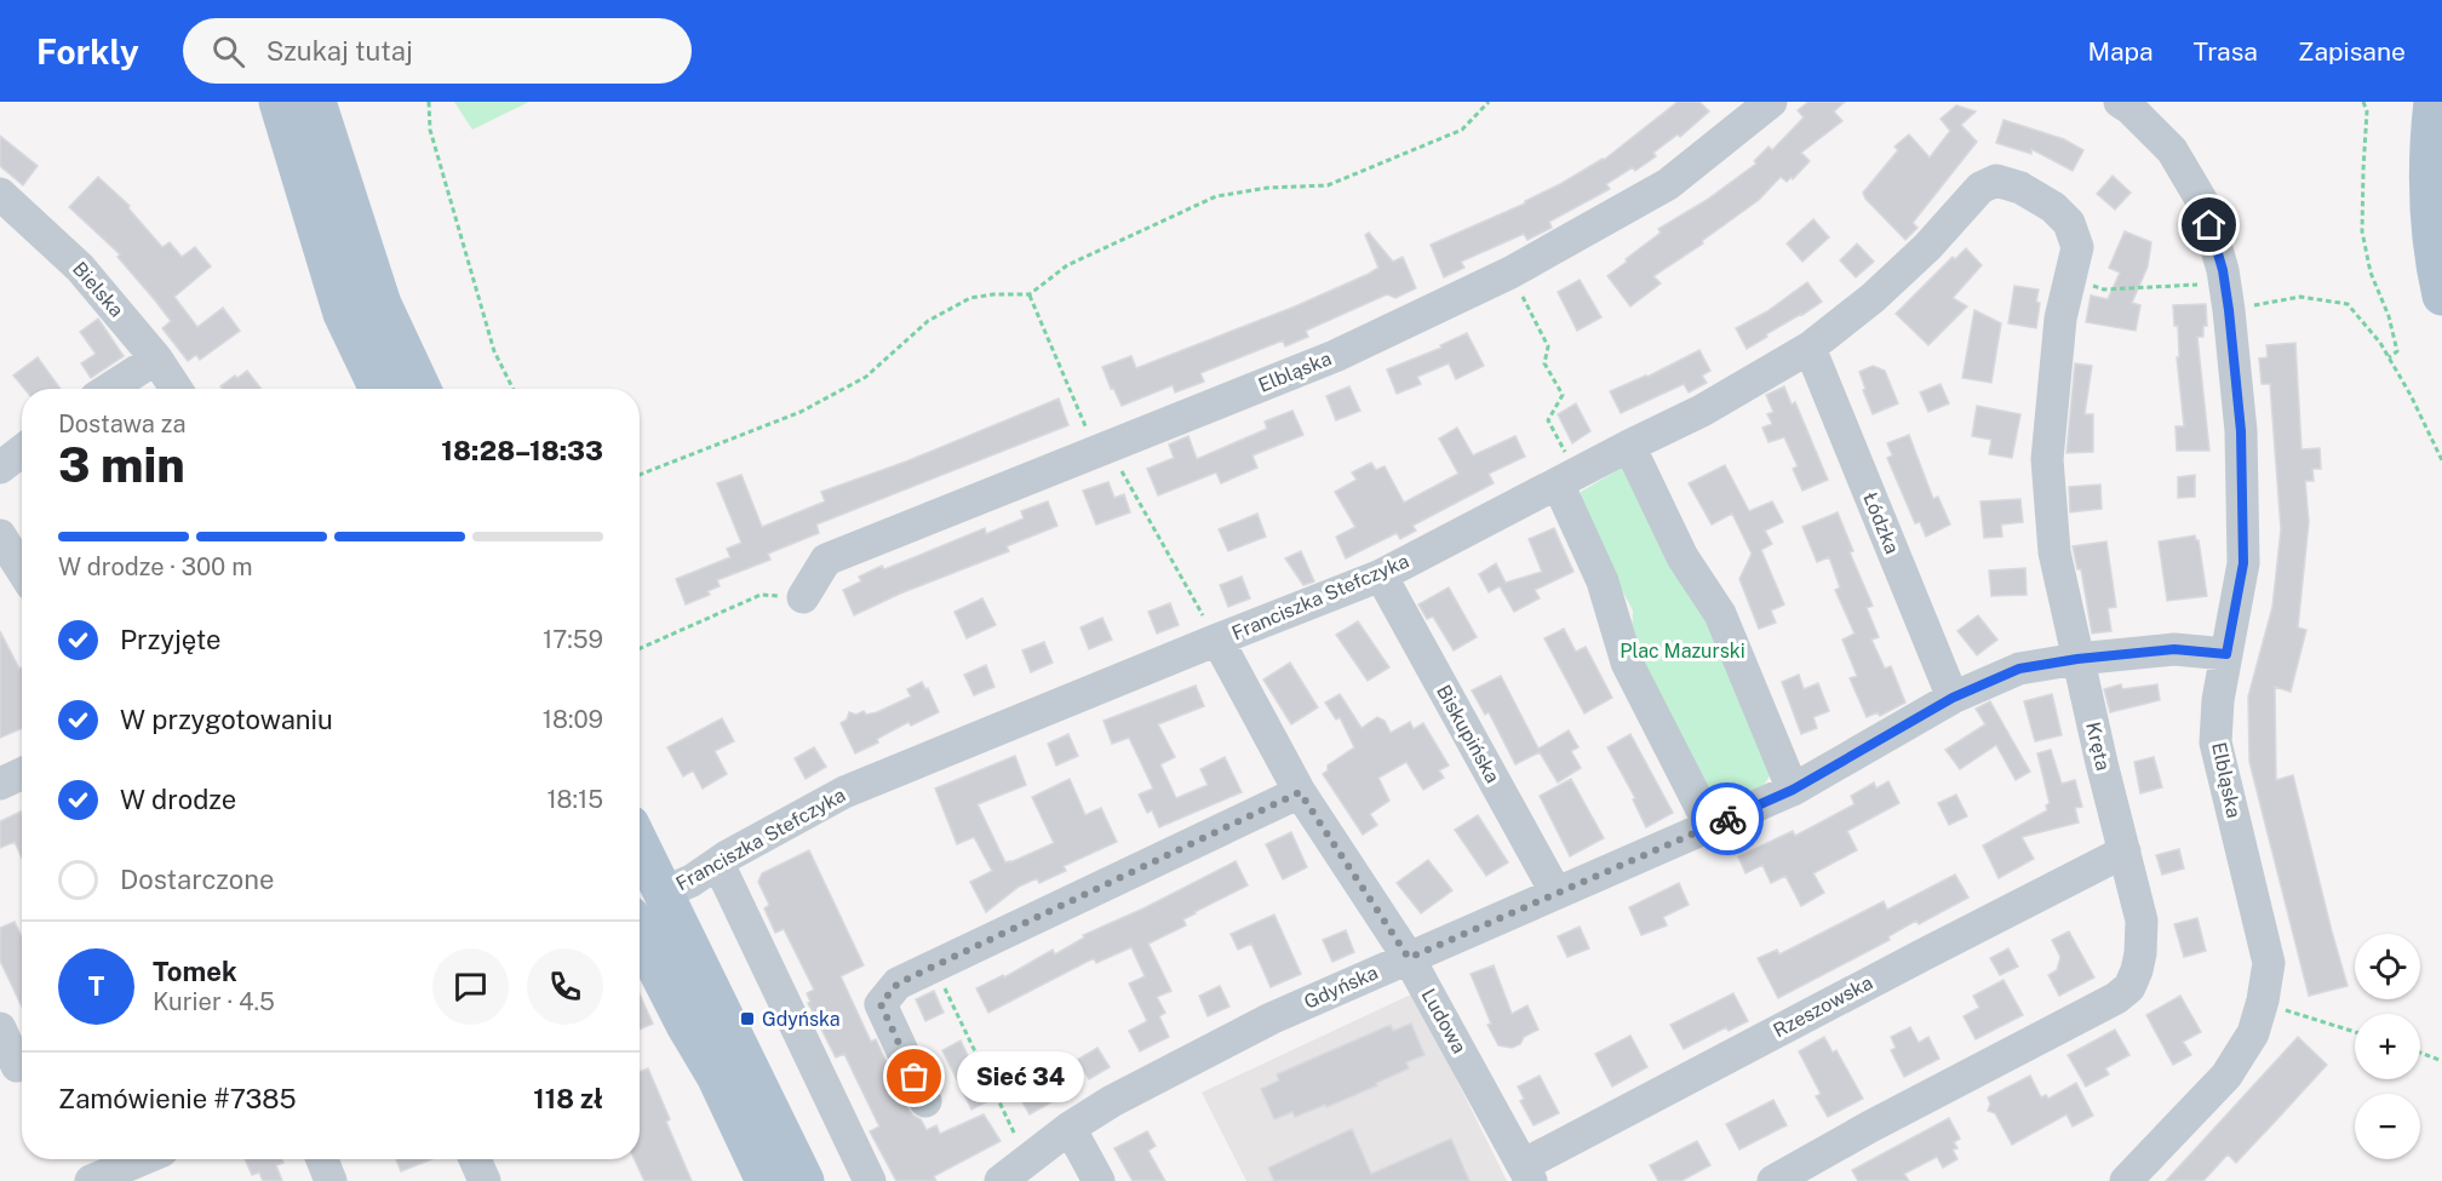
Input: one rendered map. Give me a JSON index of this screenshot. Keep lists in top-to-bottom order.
{
  "streets": {
    "street": [
      "Bielska",
      "Elbląska",
      "Łódzka",
      "Franciszka Stefczyka",
      "Biskupińska",
      "Kręta",
      "Gdyńska",
      "Rzeszowska",
      "Ludowa"
    ]
  },
  "crossings": [
    ["Elbląska", "Gdyńska"],
    ["Łódzka", "Franciszka Stefczyka"],
    ["Łódzka", "Gdyńska"],
    ["Franciszka Stefczyka", "Biskupińska"],
    ["Franciszka Stefczyka", "Kręta"],
    ["Franciszka Stefczyka", "Ludowa"],
    ["Biskupińska", "Gdyńska"],
    ["Kręta", "Gdyńska"],
    ["Kręta", "Rzeszowska"],
    ["Gdyńska", "Ludowa"],
    ["Rzeszowska", "Ludowa"]
  ],
  "parks": ["Plac Mazurski"],
  "places": {
    "transit": ["Gdyńska"],
    "other": ["Sieć 34"]
  },
  "page": {
    "header": "Forkly",
    "search": "Szukaj tutaj",
    "nav": ["Mapa", "Trasa", "Zapisane"],
    "heading": ["3 min", "Dostawa za", "18:28–18:33"],
    "panel": [
      "Tomek",
      "Kurier · 4.5",
      "Zamówienie #7385",
      "118 zł"
    ],
    "bar": "W drodze · 300 m",
    "list": [
      ["Przyjęte", "17:59"],
      ["W przygotowaniu", "18:09"],
      ["W drodze", "18:15"],
      "Dostarczone"
    ],
    "map_buttons": ["+", "−"],
    "round": "T",
    "bubble": "Sieć 34"
  }
}
